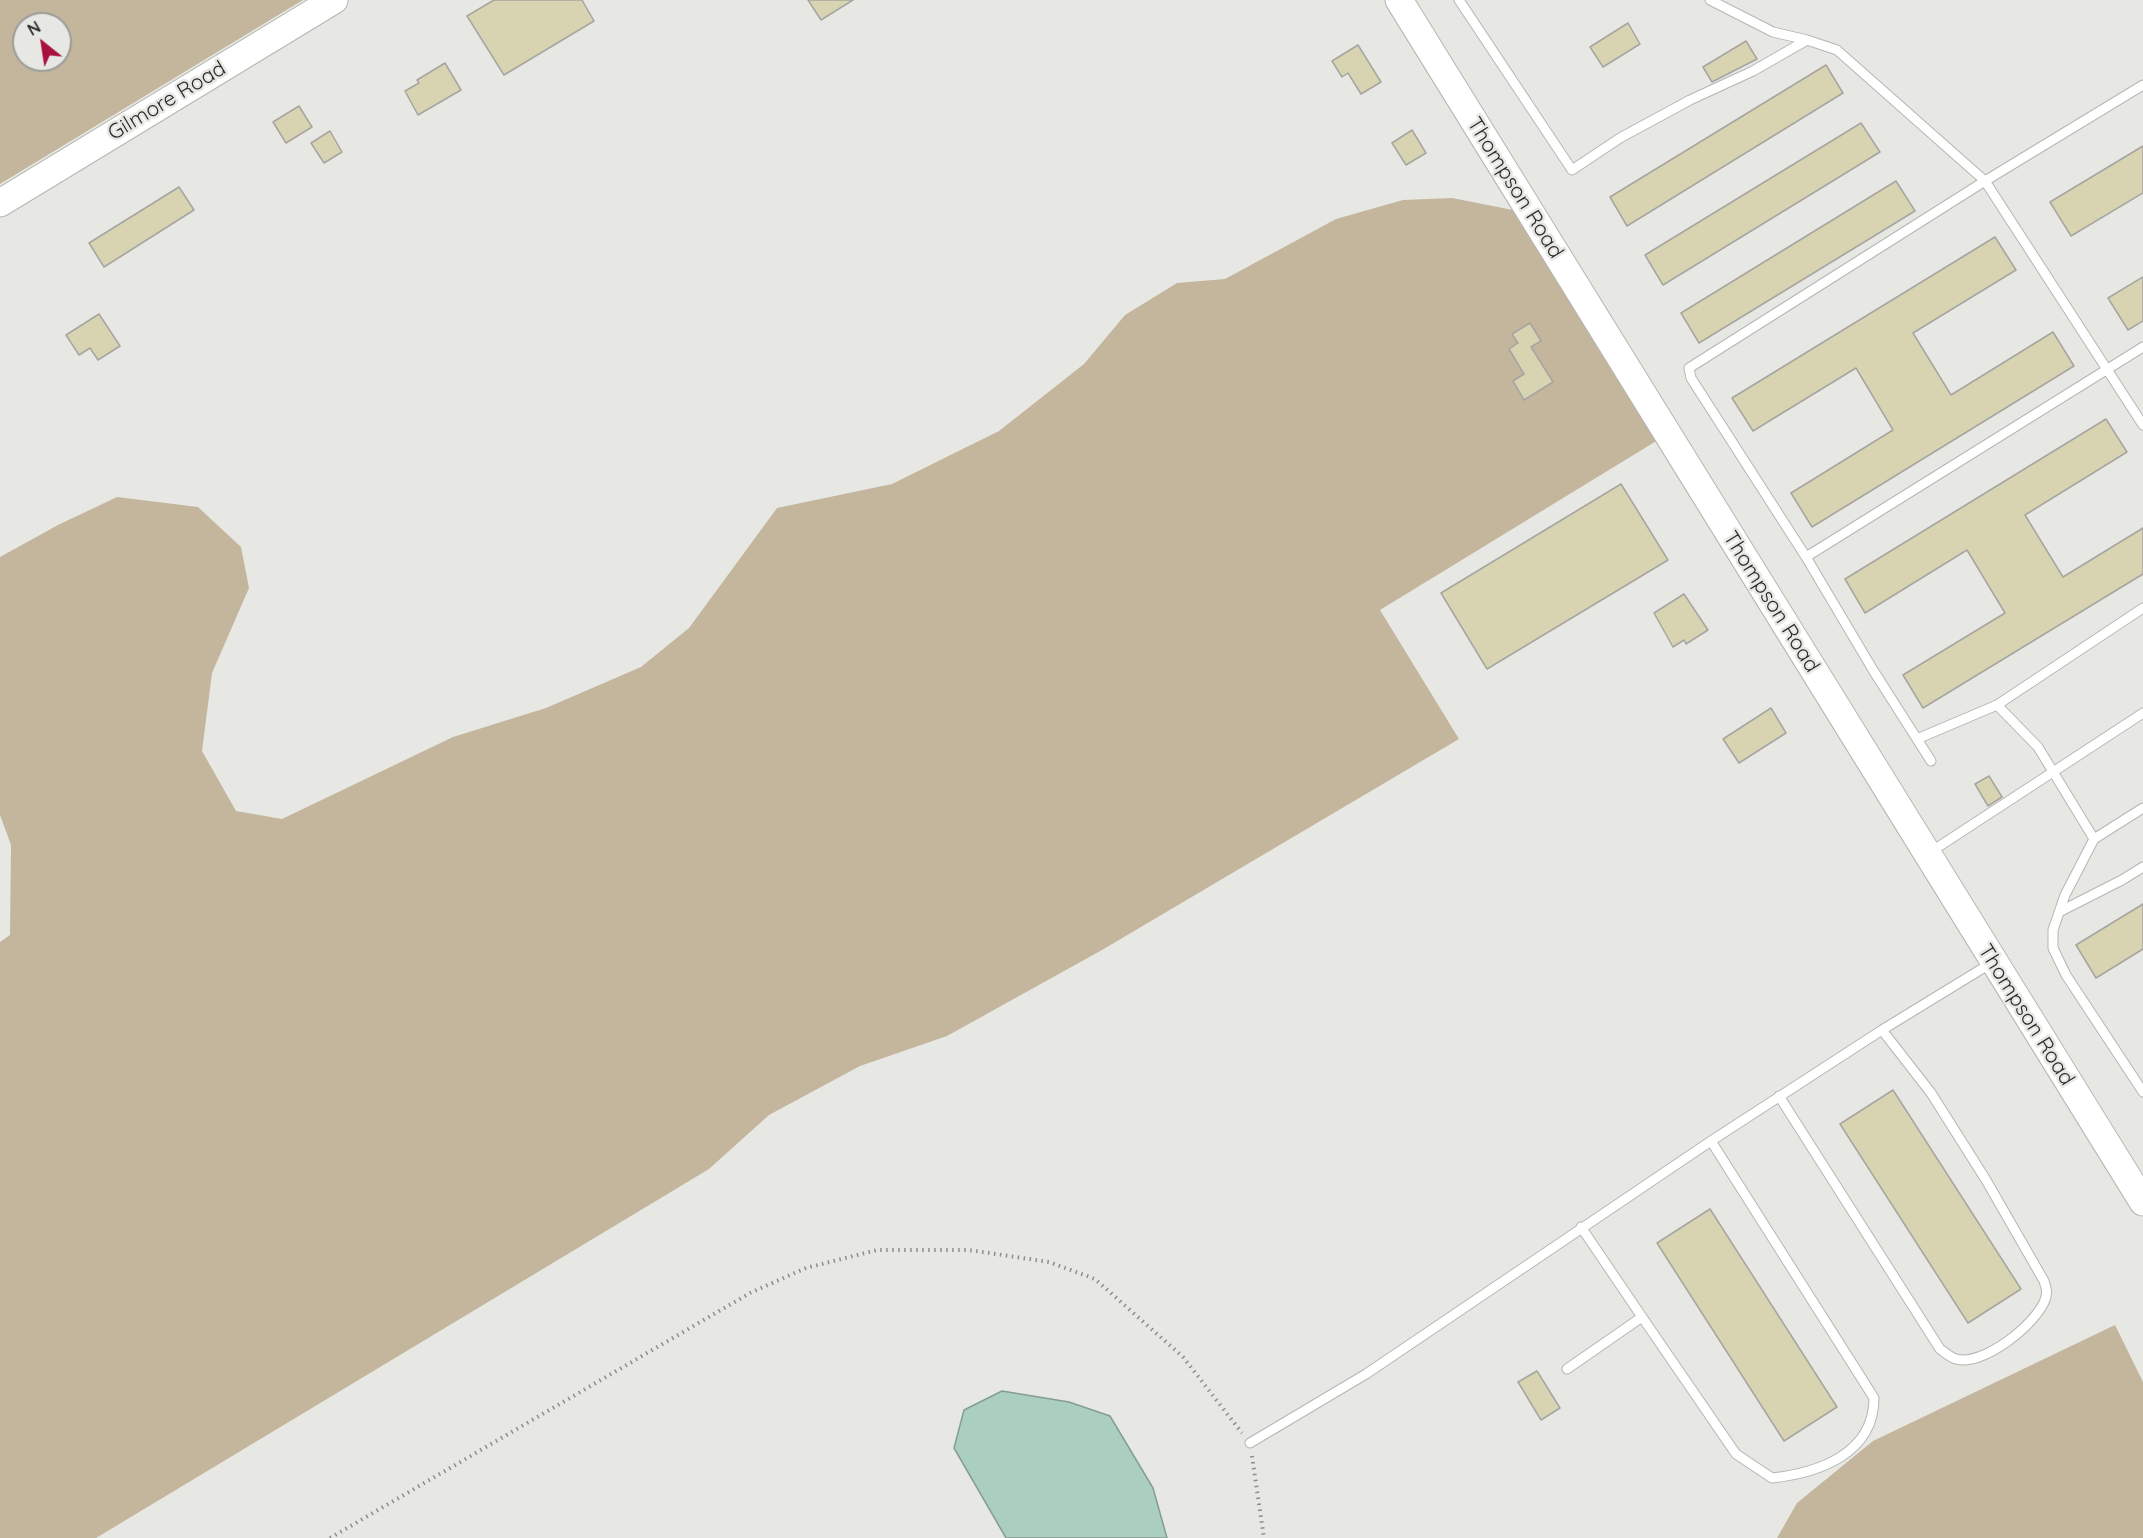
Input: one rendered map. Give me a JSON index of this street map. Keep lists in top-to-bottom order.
{
  "streets": {
    "main road": ["Gilmore Road", "Thompson Road"]
  },
  "north": "top left"
}
